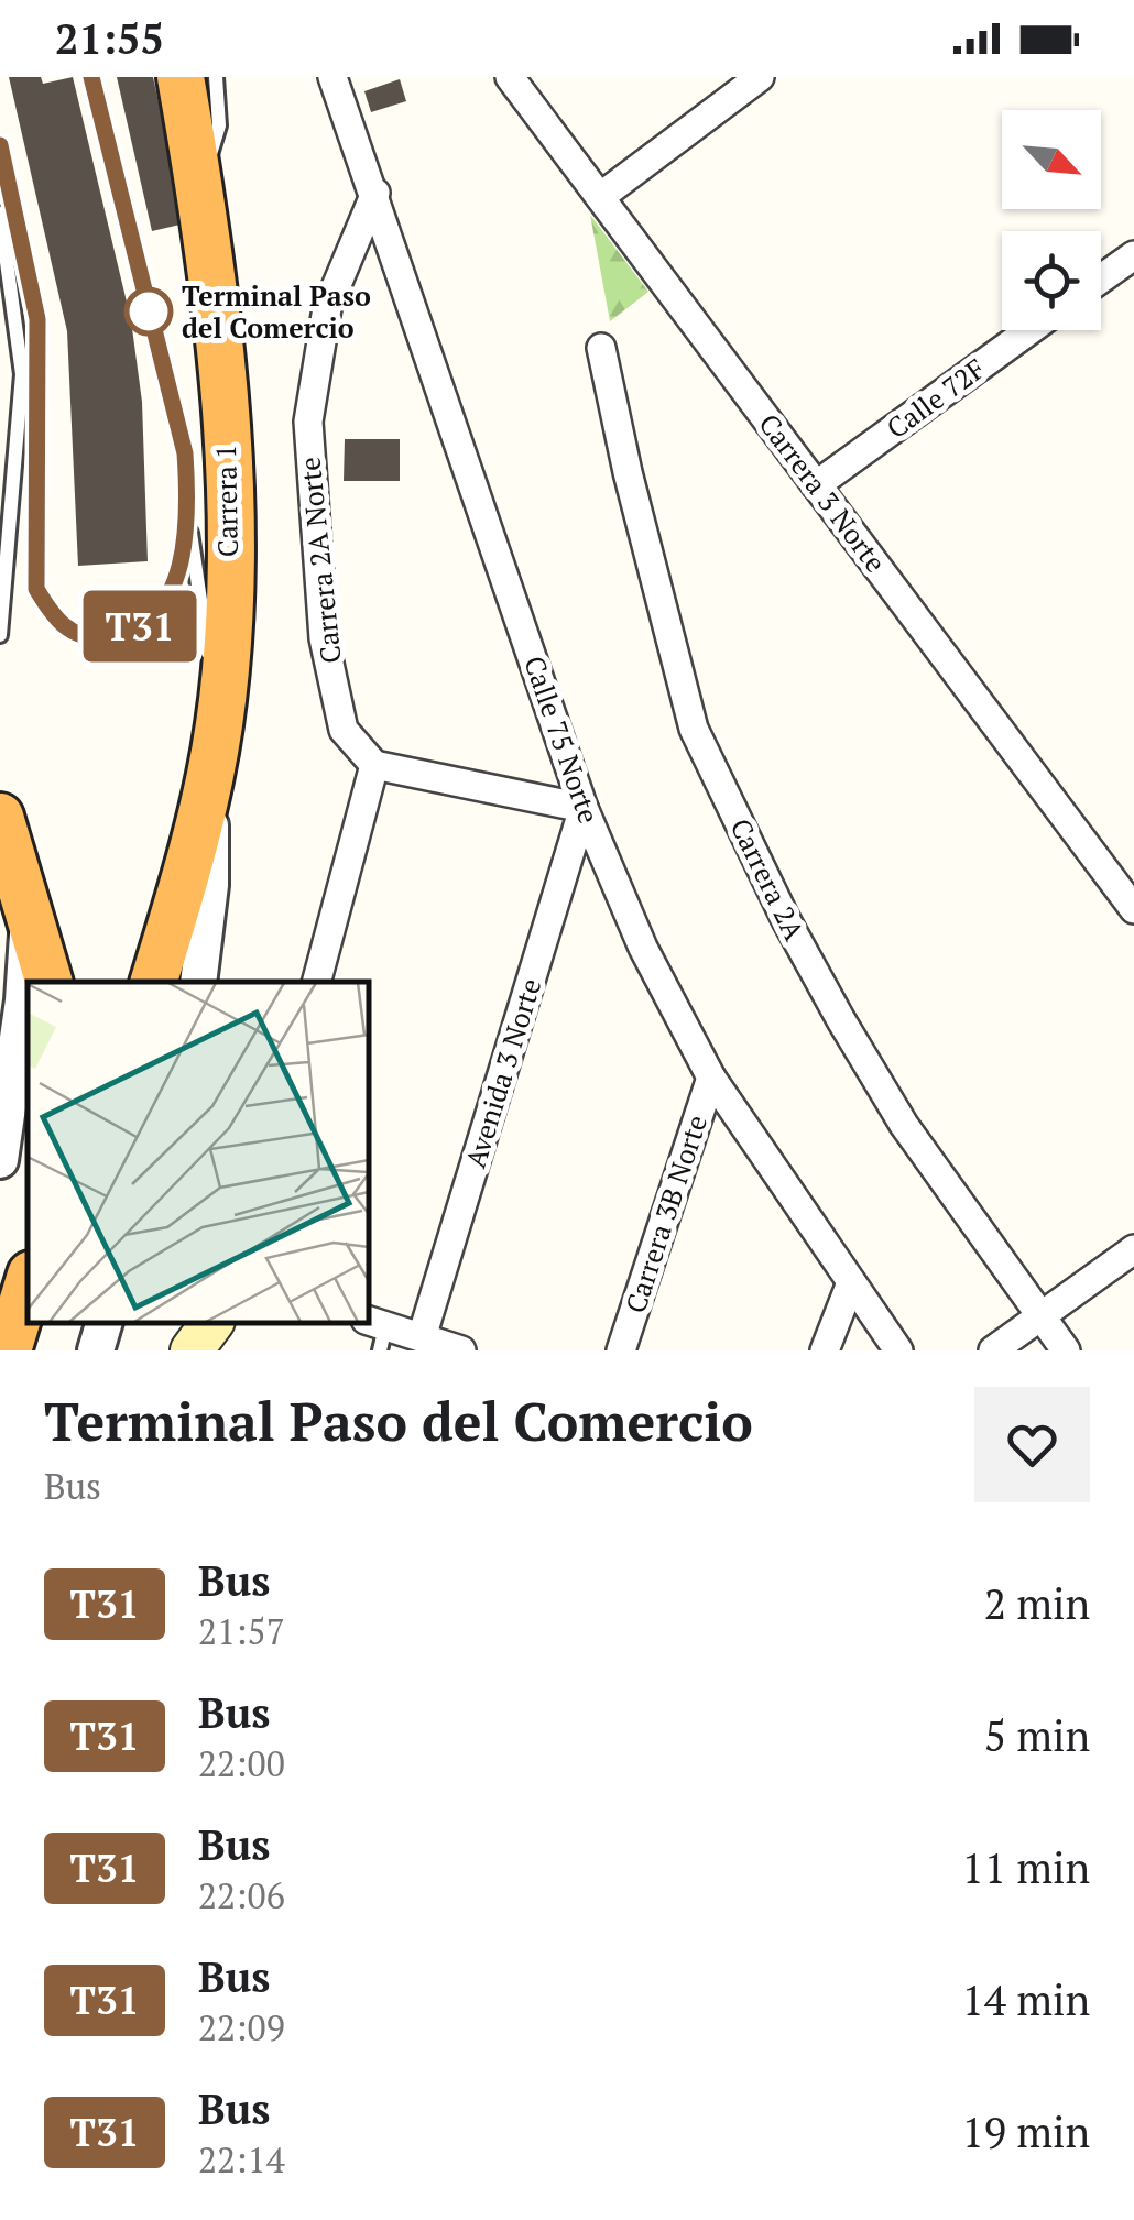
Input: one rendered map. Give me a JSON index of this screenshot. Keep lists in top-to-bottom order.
{
  "streets": {
    "highway": ["Carrera 1"],
    "street": [
      "Calle 72F",
      "Carrera 3 Norte",
      "Carrera 2A Norte",
      "Calle 75 Norte",
      "Carrera 2A",
      "Avenida 3 Norte",
      "Carrera 3B Norte"
    ]
  },
  "crossings": [
    ["Calle 72F", "Carrera 3 Norte"],
    ["Carrera 2A Norte", "Calle 75 Norte"],
    ["Calle 75 Norte", "Avenida 3 Norte"],
    ["Calle 75 Norte", "Carrera 3B Norte"]
  ],
  "places": ["Terminal Paso del Comercio"],
  "lines": ["bus line T31"],
  "north": "bottom right",
  "page": {
    "status": "21:55",
    "on_map": "T31",
    "heading": ["Terminal Paso del Comercio", "Bus"],
    "list": [
      {
        "mark": "T31",
        "name": "Bus",
        "note": "21:57",
        "value": "2 min"
      },
      {
        "mark": "T31",
        "name": "Bus",
        "note": "22:00",
        "value": "5 min"
      },
      {
        "mark": "T31",
        "name": "Bus",
        "note": "22:06",
        "value": "11 min"
      },
      {
        "mark": "T31",
        "name": "Bus",
        "note": "22:09",
        "value": "14 min"
      },
      {
        "mark": "T31",
        "name": "Bus",
        "note": "22:14",
        "value": "19 min"
      }
    ]
  }
}
